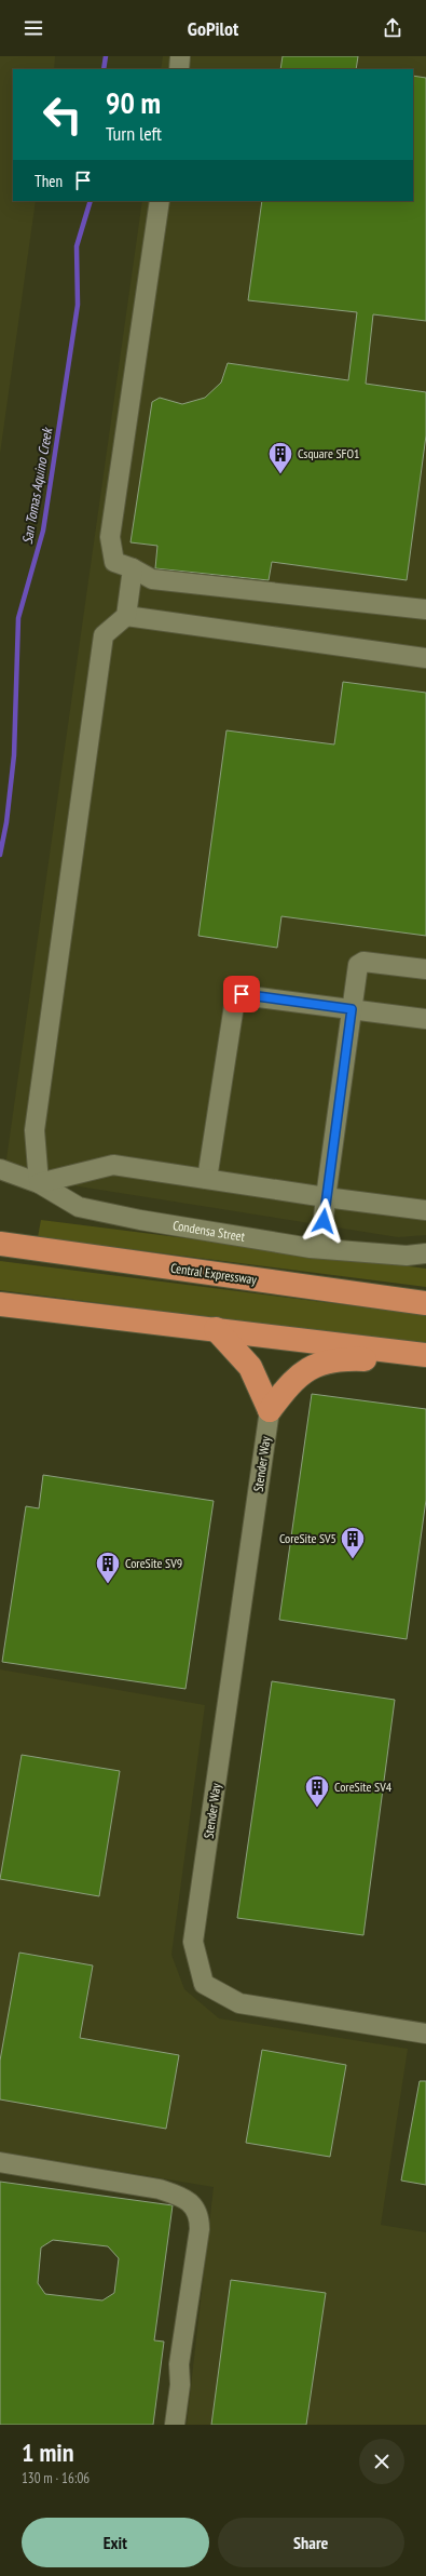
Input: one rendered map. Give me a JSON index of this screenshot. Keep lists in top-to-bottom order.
{
  "streets": {
    "highway": ["Central Expressway"],
    "street": ["Condensa Street", "Stender Way"]
  },
  "water": ["San Tomas Aquino Creek"],
  "places": {
    "building": [
      "Csquare SFO1",
      "CoreSite SV5",
      "CoreSite SV9",
      "CoreSite SV4"
    ]
  },
  "page": {
    "header": "GoPilot",
    "turn": ["90 m", "Turn left"],
    "then": "Then",
    "heading": ["1 min", "130 m · 16:06"],
    "buttons": ["Exit", "Share"]
  }
}
